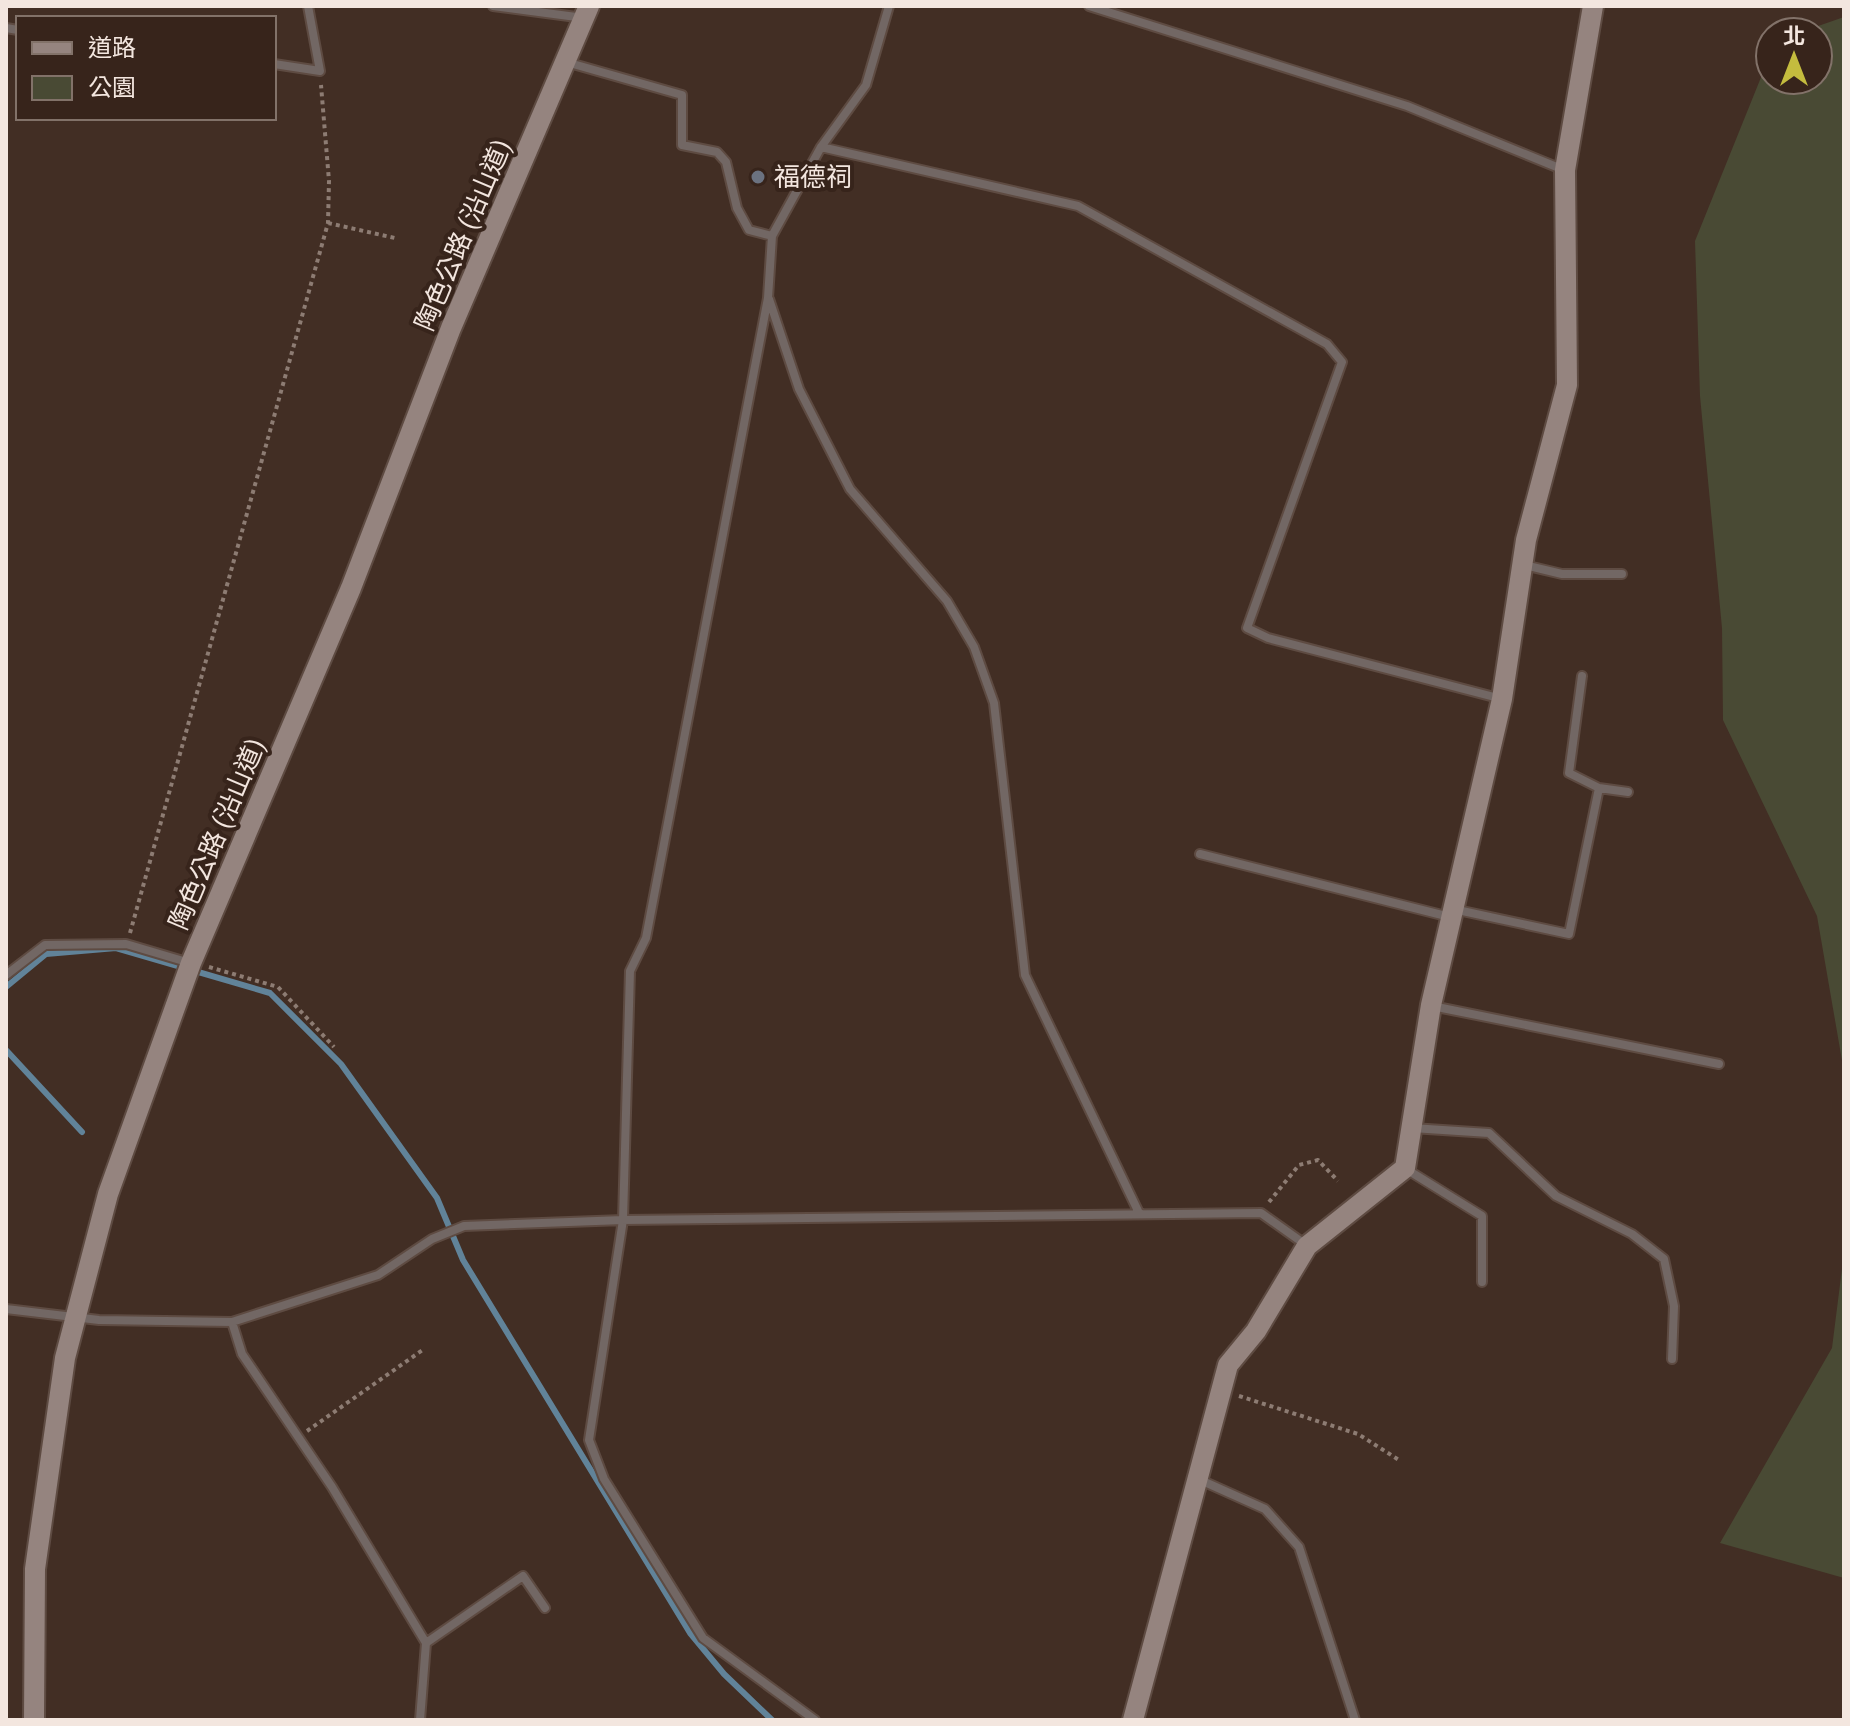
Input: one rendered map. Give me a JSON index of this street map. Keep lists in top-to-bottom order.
{
  "streets": {
    "street": ["陶色公路 (沿山道)"]
  },
  "places": ["福德祠"],
  "legend": ["道路", "公園"],
  "north": "top"
}
